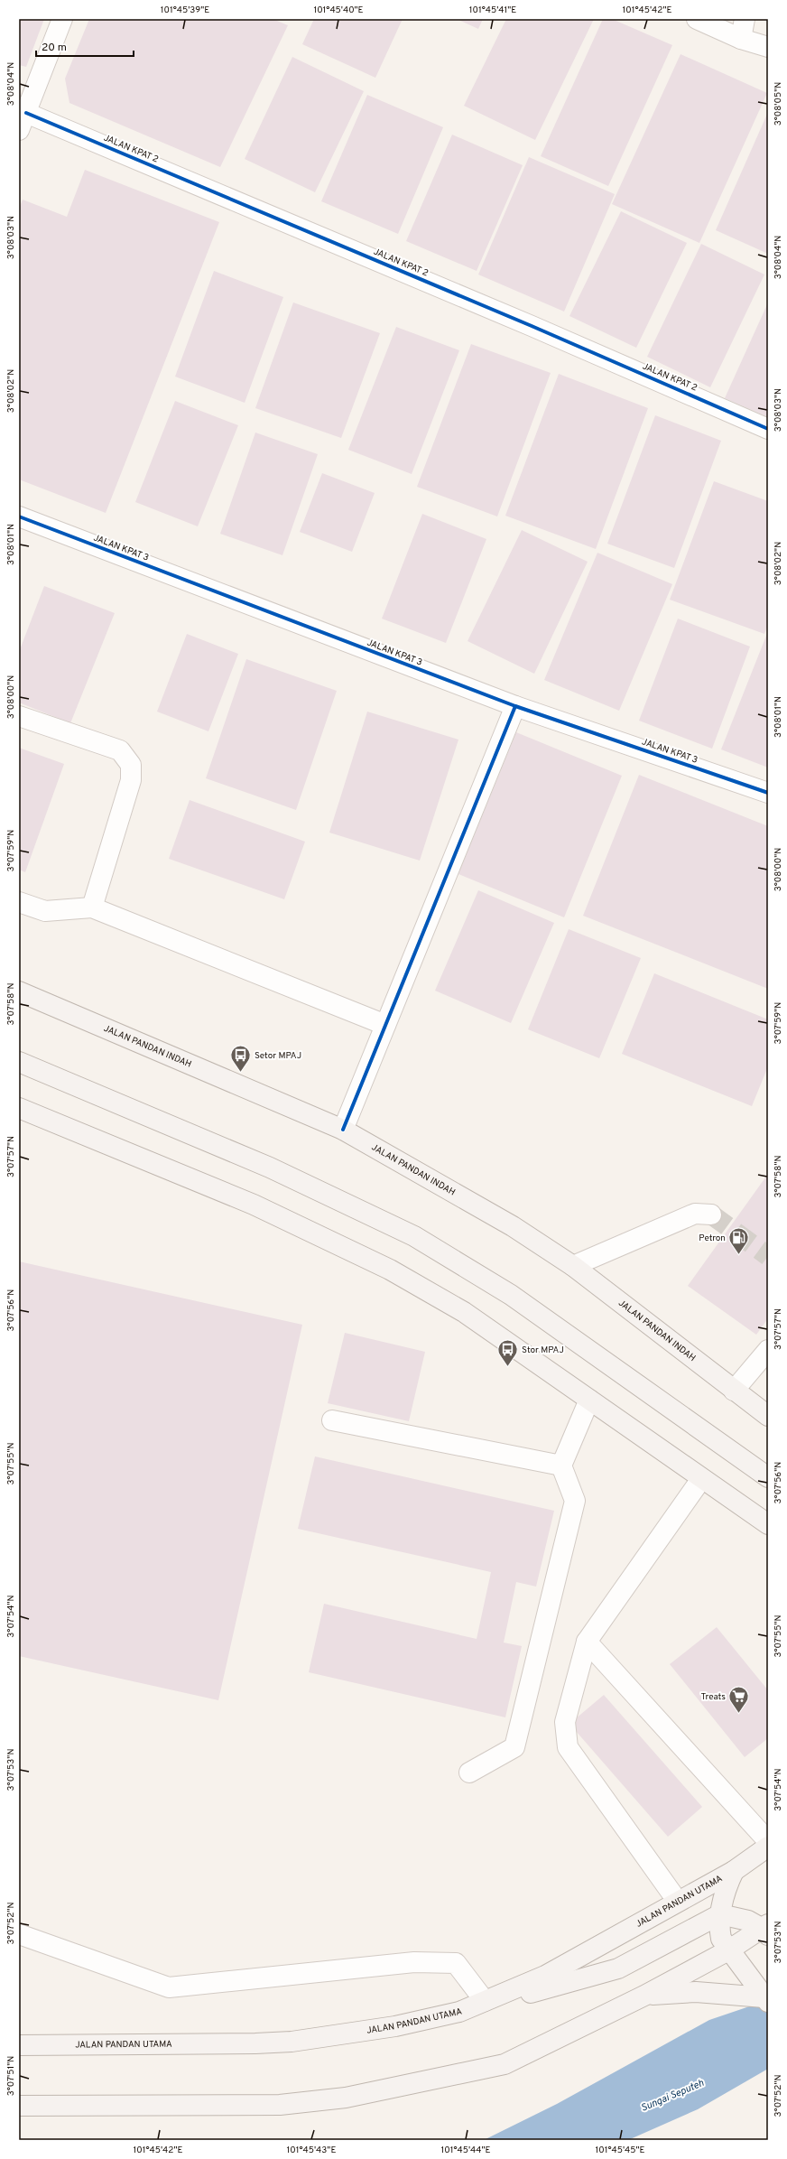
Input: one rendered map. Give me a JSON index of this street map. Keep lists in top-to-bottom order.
{
  "streets": {
    "main road": ["JALAN PANDAN INDAH", "JALAN PANDAN UTAMA"],
    "street": ["JALAN KPAT 2", "JALAN KPAT 3"]
  },
  "water": ["Sungai Seputeh"],
  "places": {
    "bus stop": ["Setor MPAJ", "Stor MPAJ"],
    "fuel station": ["Petron"],
    "supermarket": ["Treats"]
  },
  "scale_bar": "20 m",
  "coordinates": [
    "101°45'39\"E",
    "101°45'40\"E",
    "101°45'41\"E",
    "101°45'42\"E",
    "3°08'04\"N",
    "3°08'05\"N",
    "3°08'03\"N",
    "3°08'02\"N",
    "3°08'01\"N",
    "3°08'00\"N",
    "3°07'59\"N",
    "3°07'58\"N",
    "3°07'57\"N",
    "3°07'56\"N",
    "3°07'55\"N",
    "3°07'54\"N",
    "3°07'53\"N",
    "3°07'52\"N",
    "3°07'51\"N",
    "101°45'43\"E",
    "101°45'44\"E",
    "101°45'45\"E"
  ]
}
